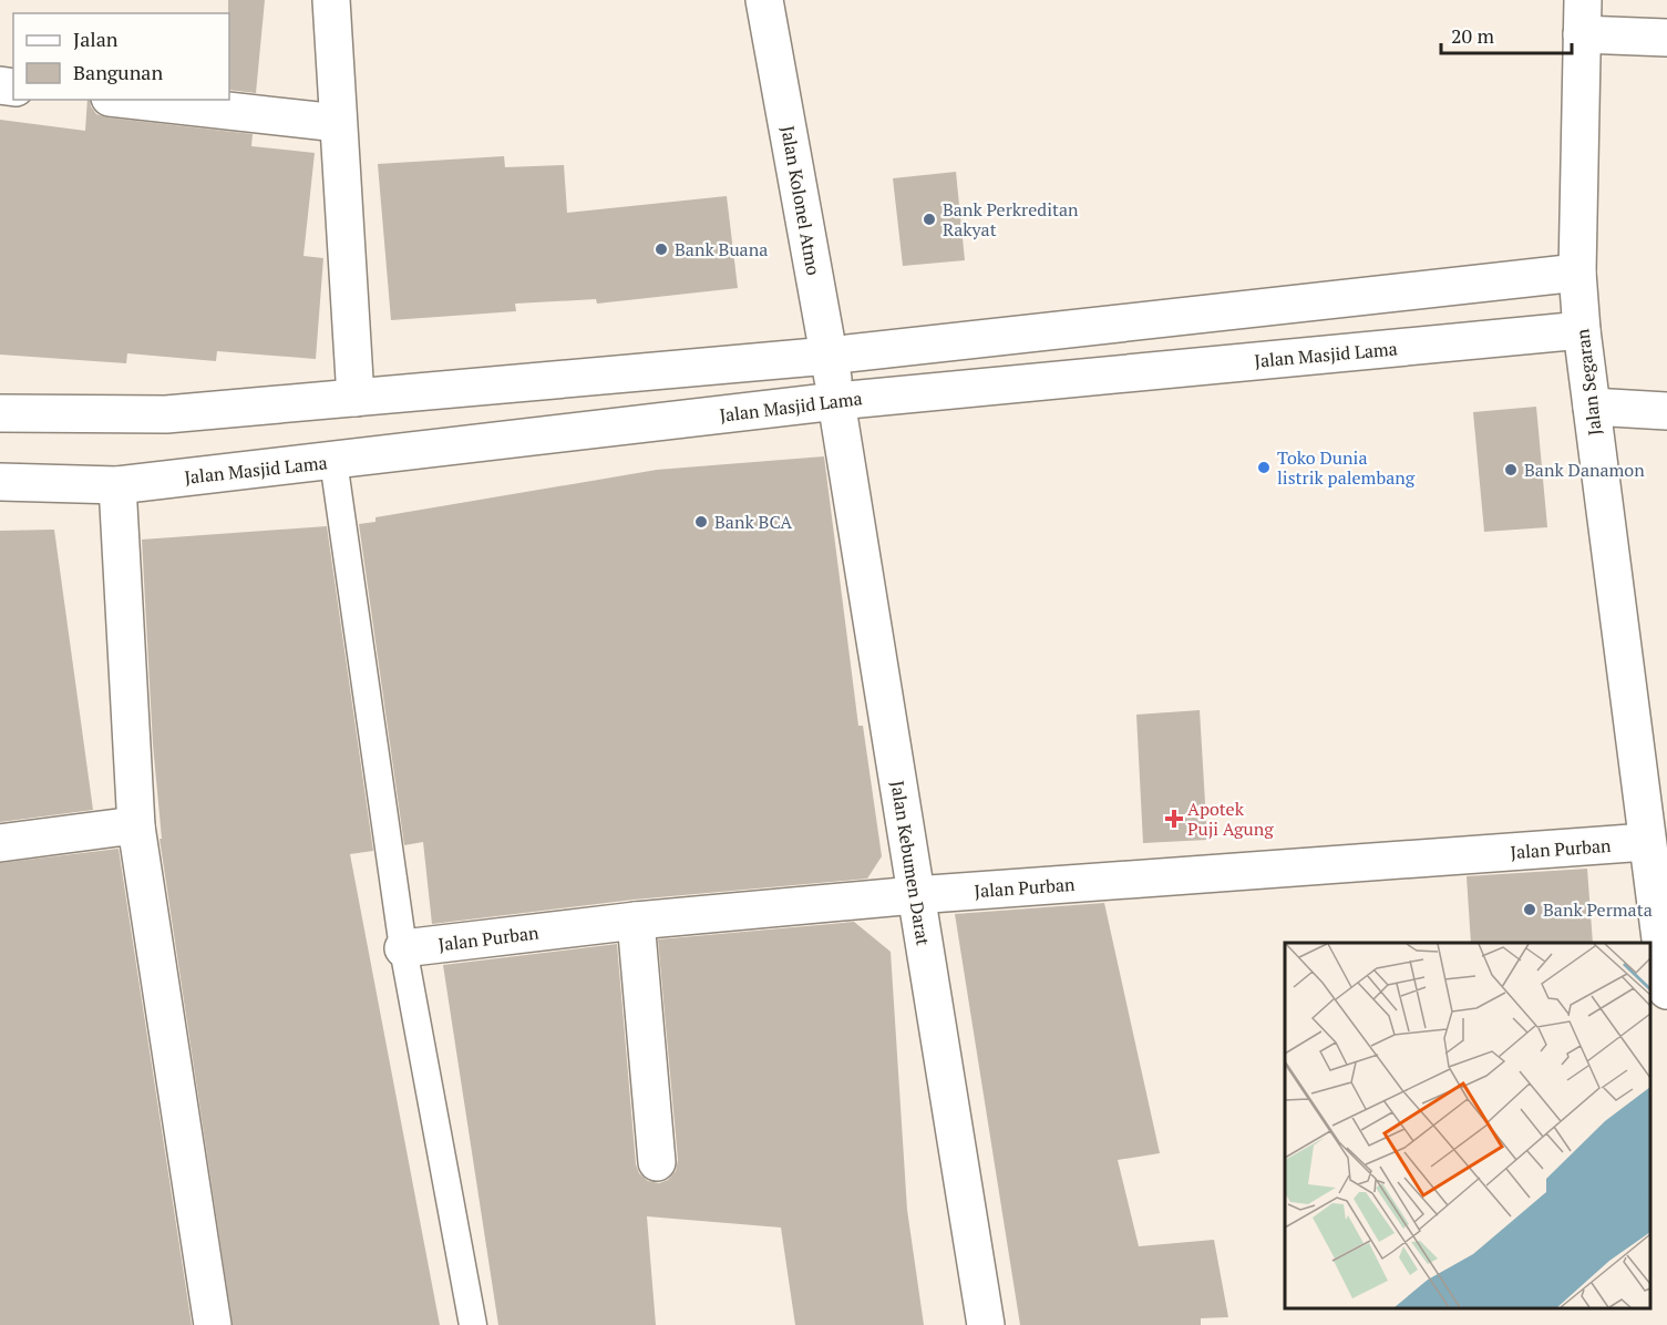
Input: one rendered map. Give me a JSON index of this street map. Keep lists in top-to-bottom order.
{
  "streets": {
    "street": [
      "Jalan Kolonel Atmo",
      "Jalan Masjid Lama",
      "Jalan Segaran",
      "Jalan Purban",
      "Jalan Kebumen Darat"
    ]
  },
  "crossings": [
    ["Jalan Kolonel Atmo", "Jalan Masjid Lama"],
    ["Jalan Kolonel Atmo", "Jalan Kebumen Darat"],
    ["Jalan Masjid Lama", "Jalan Segaran"],
    ["Jalan Masjid Lama", "Jalan Kebumen Darat"],
    ["Jalan Segaran", "Jalan Purban"],
    ["Jalan Purban", "Jalan Kebumen Darat"]
  ],
  "places": {
    "other": [
      "Bank Perkreditan Rakyat",
      "Bank Buana",
      "Toko Dunia listrik palembang",
      "Bank Danamon",
      "Bank BCA",
      "Bank Permata"
    ],
    "health": ["Apotek Puji Agung"]
  },
  "legend": ["Jalan", "Bangunan"],
  "scale_bar": "20 m"
}
